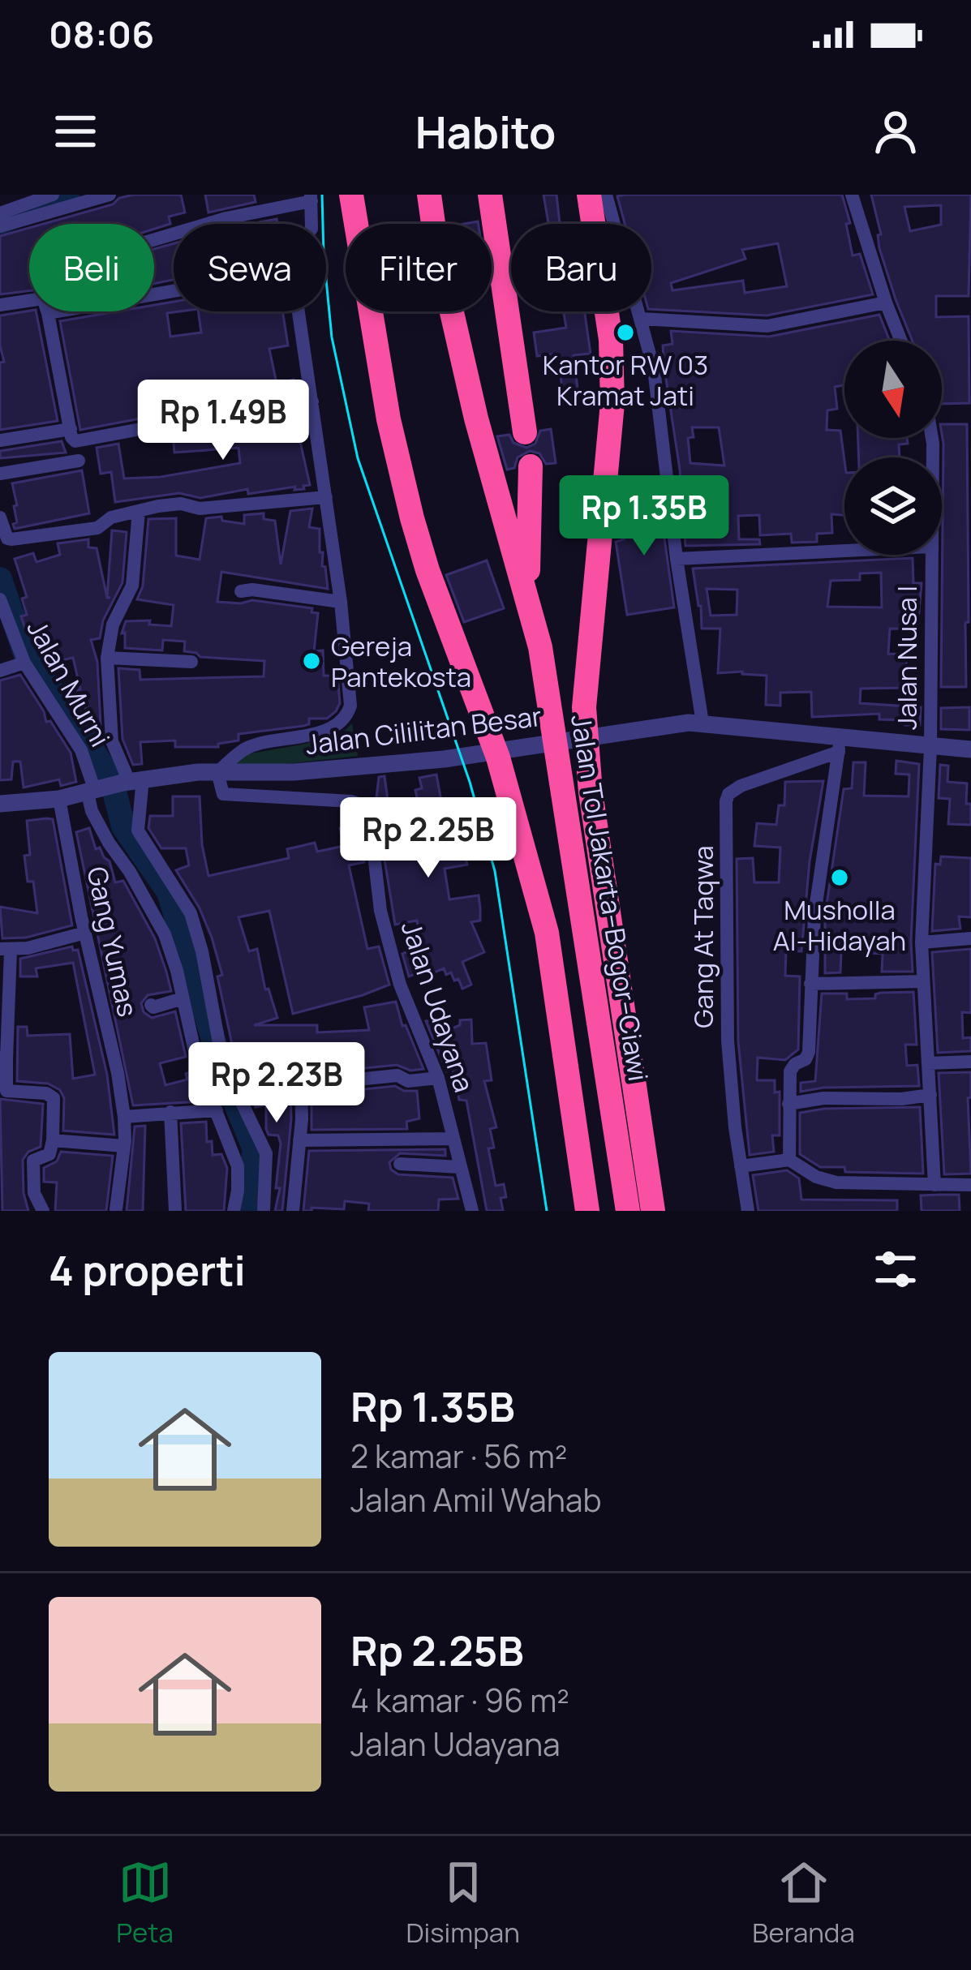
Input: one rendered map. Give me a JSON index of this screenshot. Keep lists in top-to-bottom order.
{
  "streets": {
    "highway": ["Jalan Tol Jakarta–Bogor–Ciawi"],
    "street": [
      "Jalan Nusa I",
      "Jalan Murni",
      "Jalan Cililitan Besar",
      "Gang At Taqwa",
      "Gang Yumas",
      "Jalan Udayana"
    ]
  },
  "crossings": [
    ["Jalan Nusa I", "Jalan Cililitan Besar"],
    ["Jalan Murni", "Jalan Cililitan Besar"],
    ["Jalan Cililitan Besar", "Gang At Taqwa"],
    ["Jalan Cililitan Besar", "Gang Yumas"],
    ["Jalan Cililitan Besar", "Jalan Udayana"]
  ],
  "places": ["Kantor RW 03 Kramat Jati", "Gereja Pantekosta", "Musholla Al-Hidayah"],
  "north": "bottom",
  "page": {
    "status": "08:06",
    "header": "Habito",
    "chip": [
      "Beli",
      "Sewa",
      "Filter",
      "Baru"
    ],
    "price": [
      "Rp 1.49B",
      "Rp 1.35B",
      "Rp 2.25B",
      "Rp 2.23B"
    ],
    "heading": "4 properti",
    "list": [
      {
        "name": "Rp 1.35B",
        "note": "2 kamar · 56 m² · Jalan Amil Wahab"
      },
      {
        "name": "Rp 2.25B",
        "note": "4 kamar · 96 m² · Jalan Udayana"
      }
    ],
    "tabs": ["Peta", "Disimpan", "Beranda"]
  }
}
